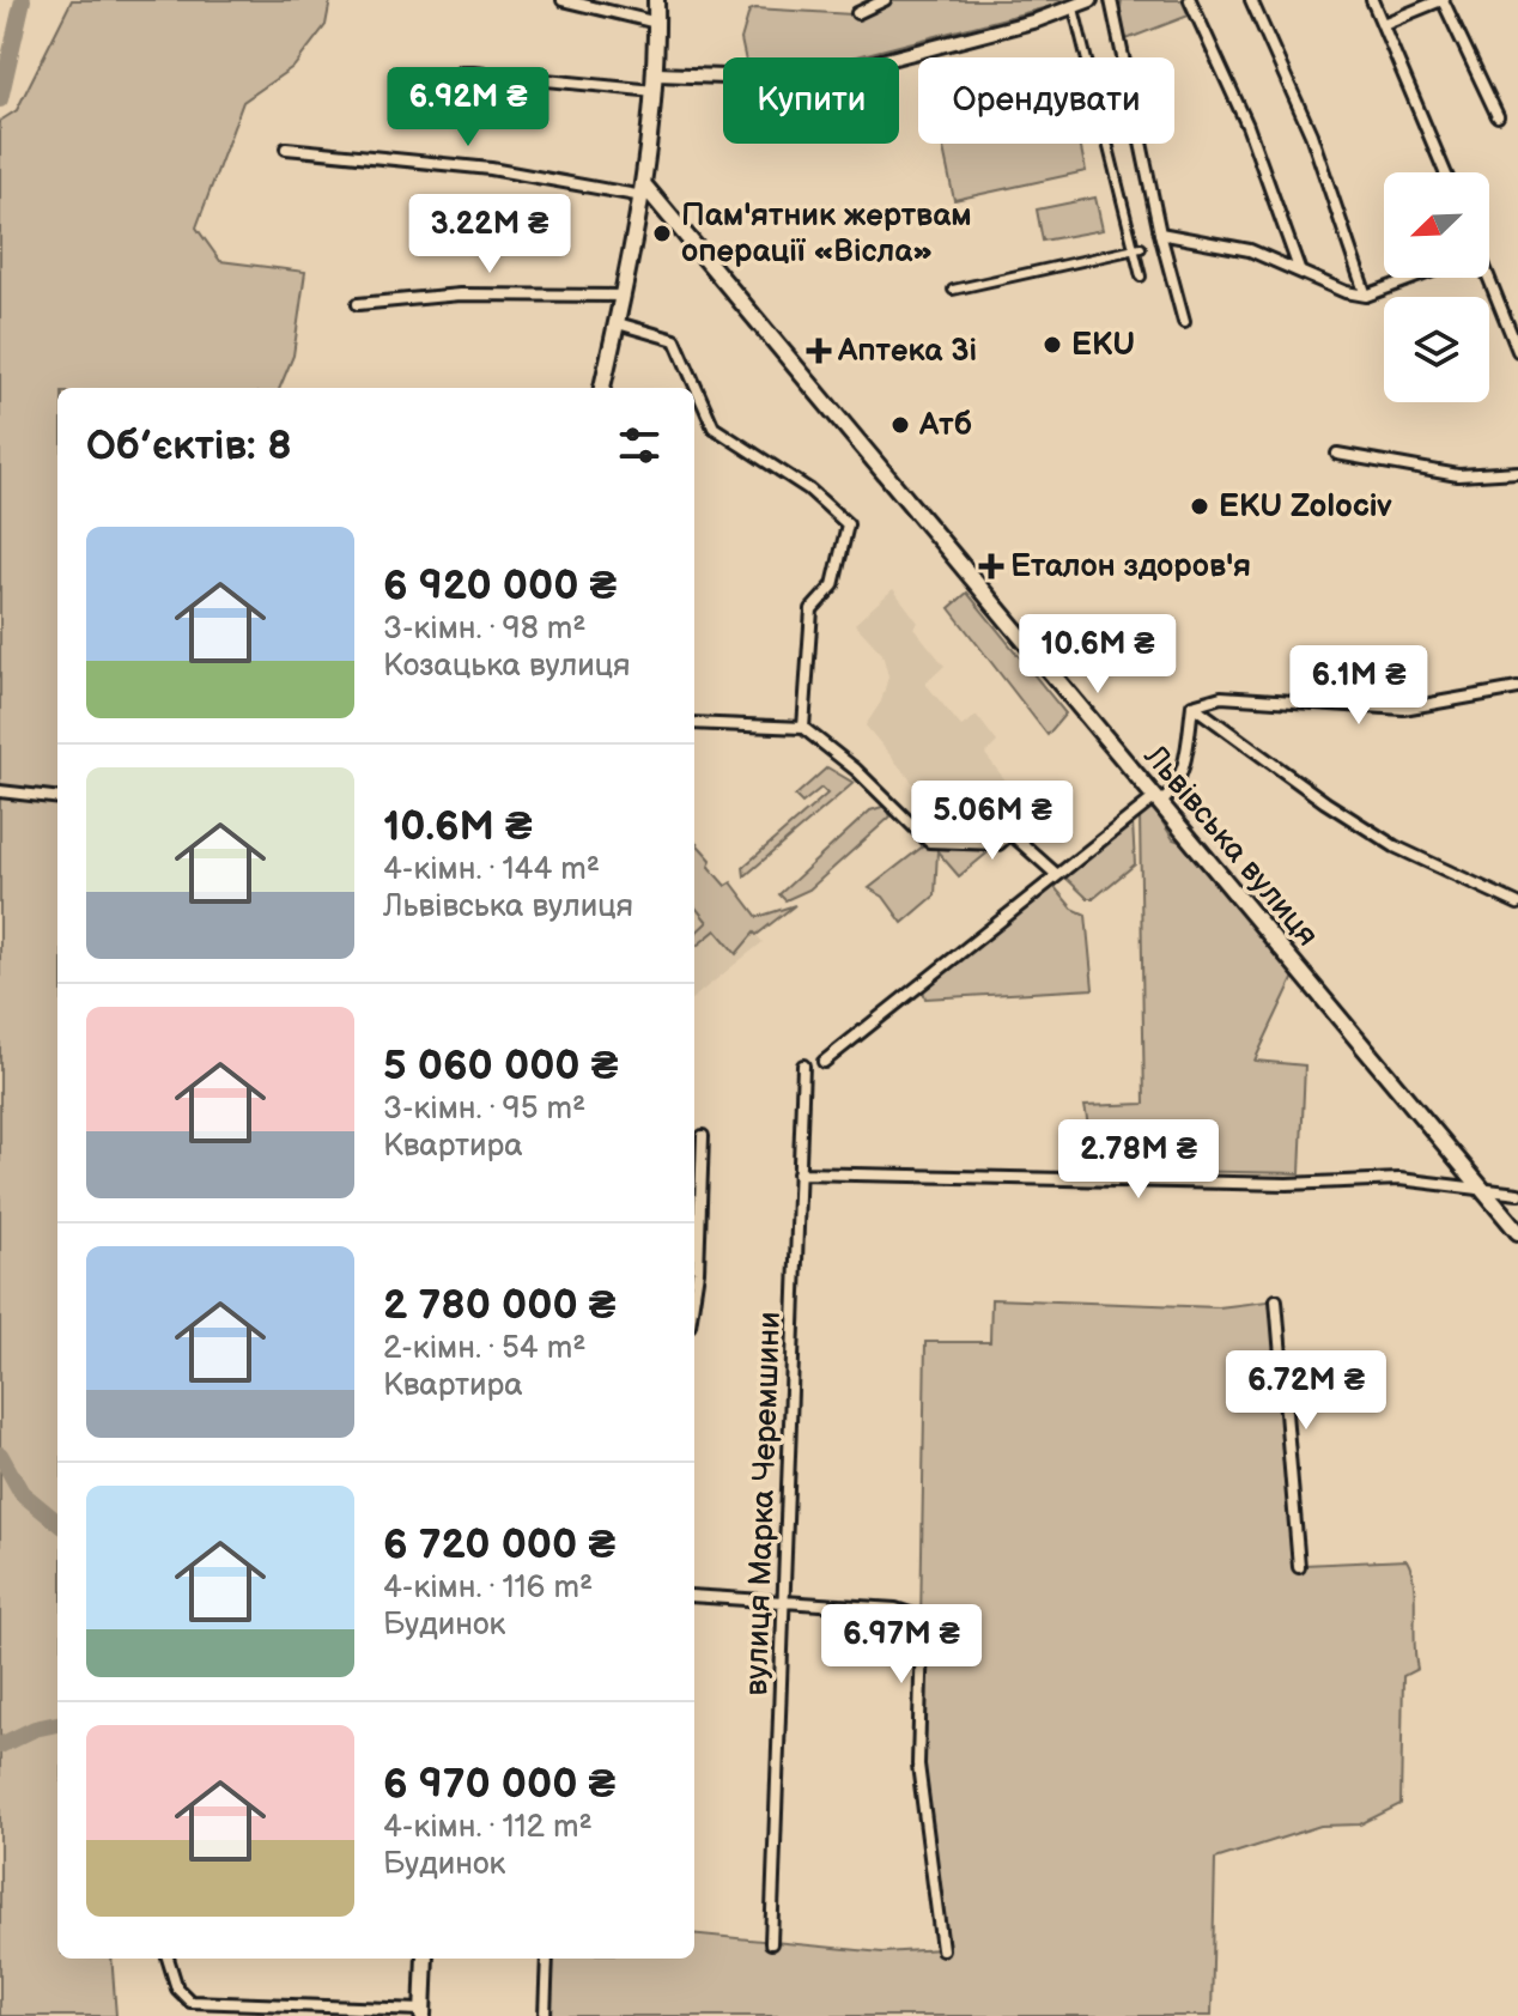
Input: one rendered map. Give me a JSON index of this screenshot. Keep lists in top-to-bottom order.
{
  "streets": {
    "main road": ["Львівська вулиця"],
    "street": ["вулиця Марка Черемшини"]
  },
  "places": {
    "other": [
      "Пам'ятник жертвам операції «Вісла»",
      "EKU",
      "Атб",
      "EKU Zolociv"
    ],
    "health": ["Аптека 3і", "Еталон здоров'я"]
  },
  "north": "bottom left",
  "page": {
    "chip": ["Купити", "Орендувати"],
    "price": [
      "6.92M ₴",
      "3.22M ₴",
      "10.6M ₴",
      "6.1M ₴",
      "5.06M ₴",
      "2.78M ₴",
      "6.72M ₴",
      "6.97M ₴"
    ],
    "heading": "Об’єктів: 8",
    "list": [
      {
        "name": "6 920 000 ₴",
        "note": "3-кімн. · 98 m² · Козацька вулиця"
      },
      {
        "name": "10.6M ₴",
        "note": "4-кімн. · 144 m² · Львівська вулиця"
      },
      {
        "name": "5 060 000 ₴",
        "note": "3-кімн. · 95 m² · Квартира"
      },
      {
        "name": "2 780 000 ₴",
        "note": "2-кімн. · 54 m² · Квартира"
      },
      {
        "name": "6 720 000 ₴",
        "note": "4-кімн. · 116 m² · Будинок"
      },
      {
        "name": "6 970 000 ₴",
        "note": "4-кімн. · 112 m² · Будинок"
      }
    ]
  }
}
